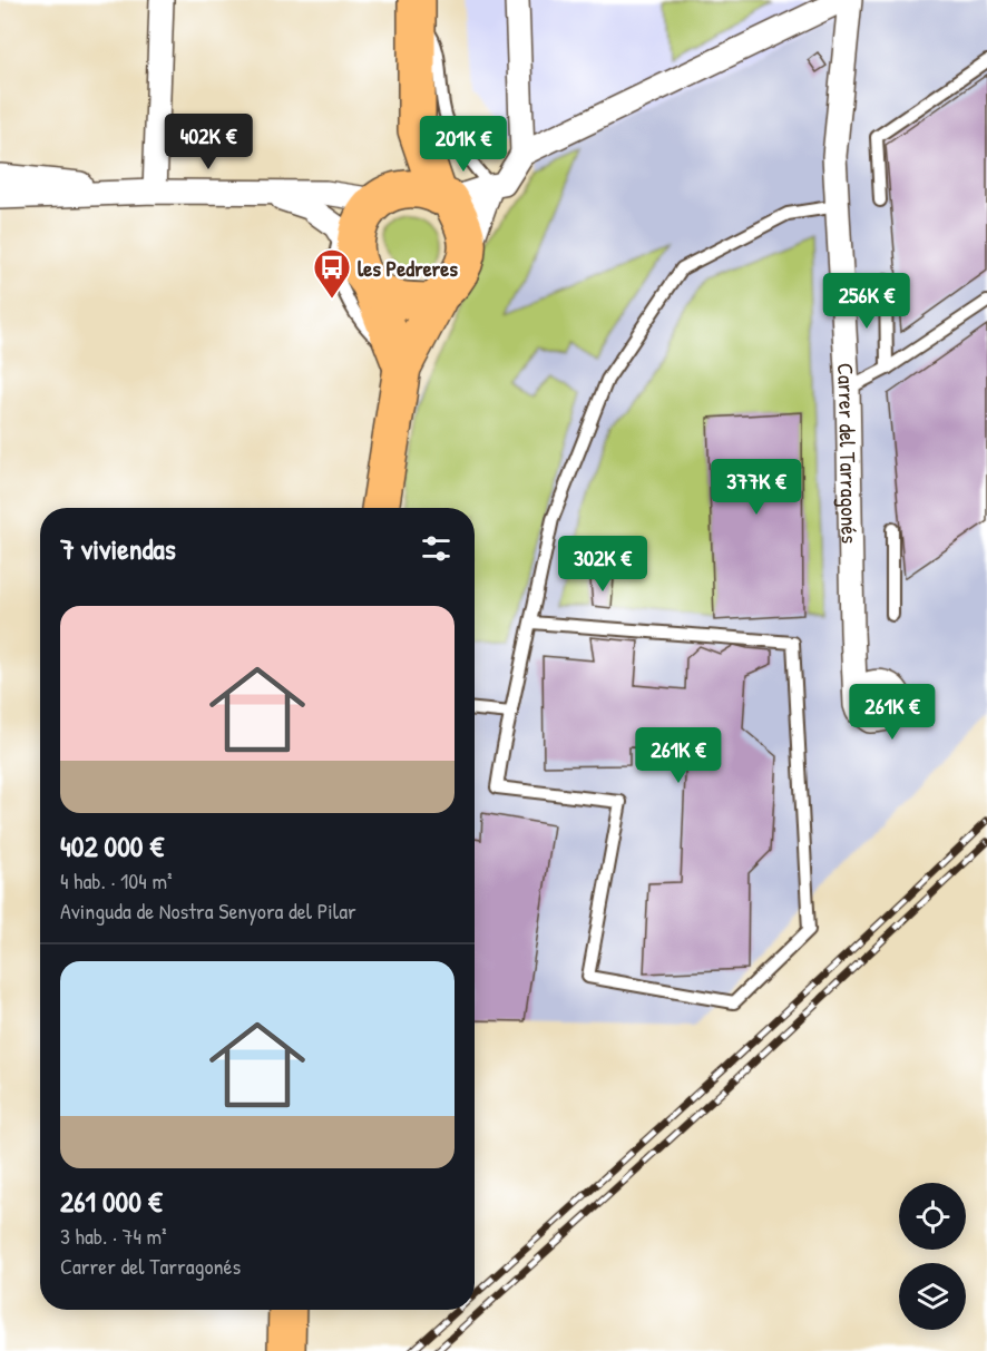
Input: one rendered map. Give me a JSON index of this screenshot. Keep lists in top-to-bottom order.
{
  "streets": {
    "street": ["Carrer del Tarragonés"]
  },
  "places": {
    "bus stop": ["les Pedreres"]
  },
  "page": {
    "price": [
      "402K €",
      "201K €",
      "256K €",
      "377K €",
      "302K €",
      "261K €",
      "261K €"
    ],
    "heading": "7 viviendas",
    "list": [
      {
        "name": "402 000 €",
        "note": "4 hab. · 104 m² · Avinguda de Nostra Senyora del Pilar"
      },
      {
        "name": "261 000 €",
        "note": "3 hab. · 74 m² · Carrer del Tarragonés"
      }
    ]
  }
}
